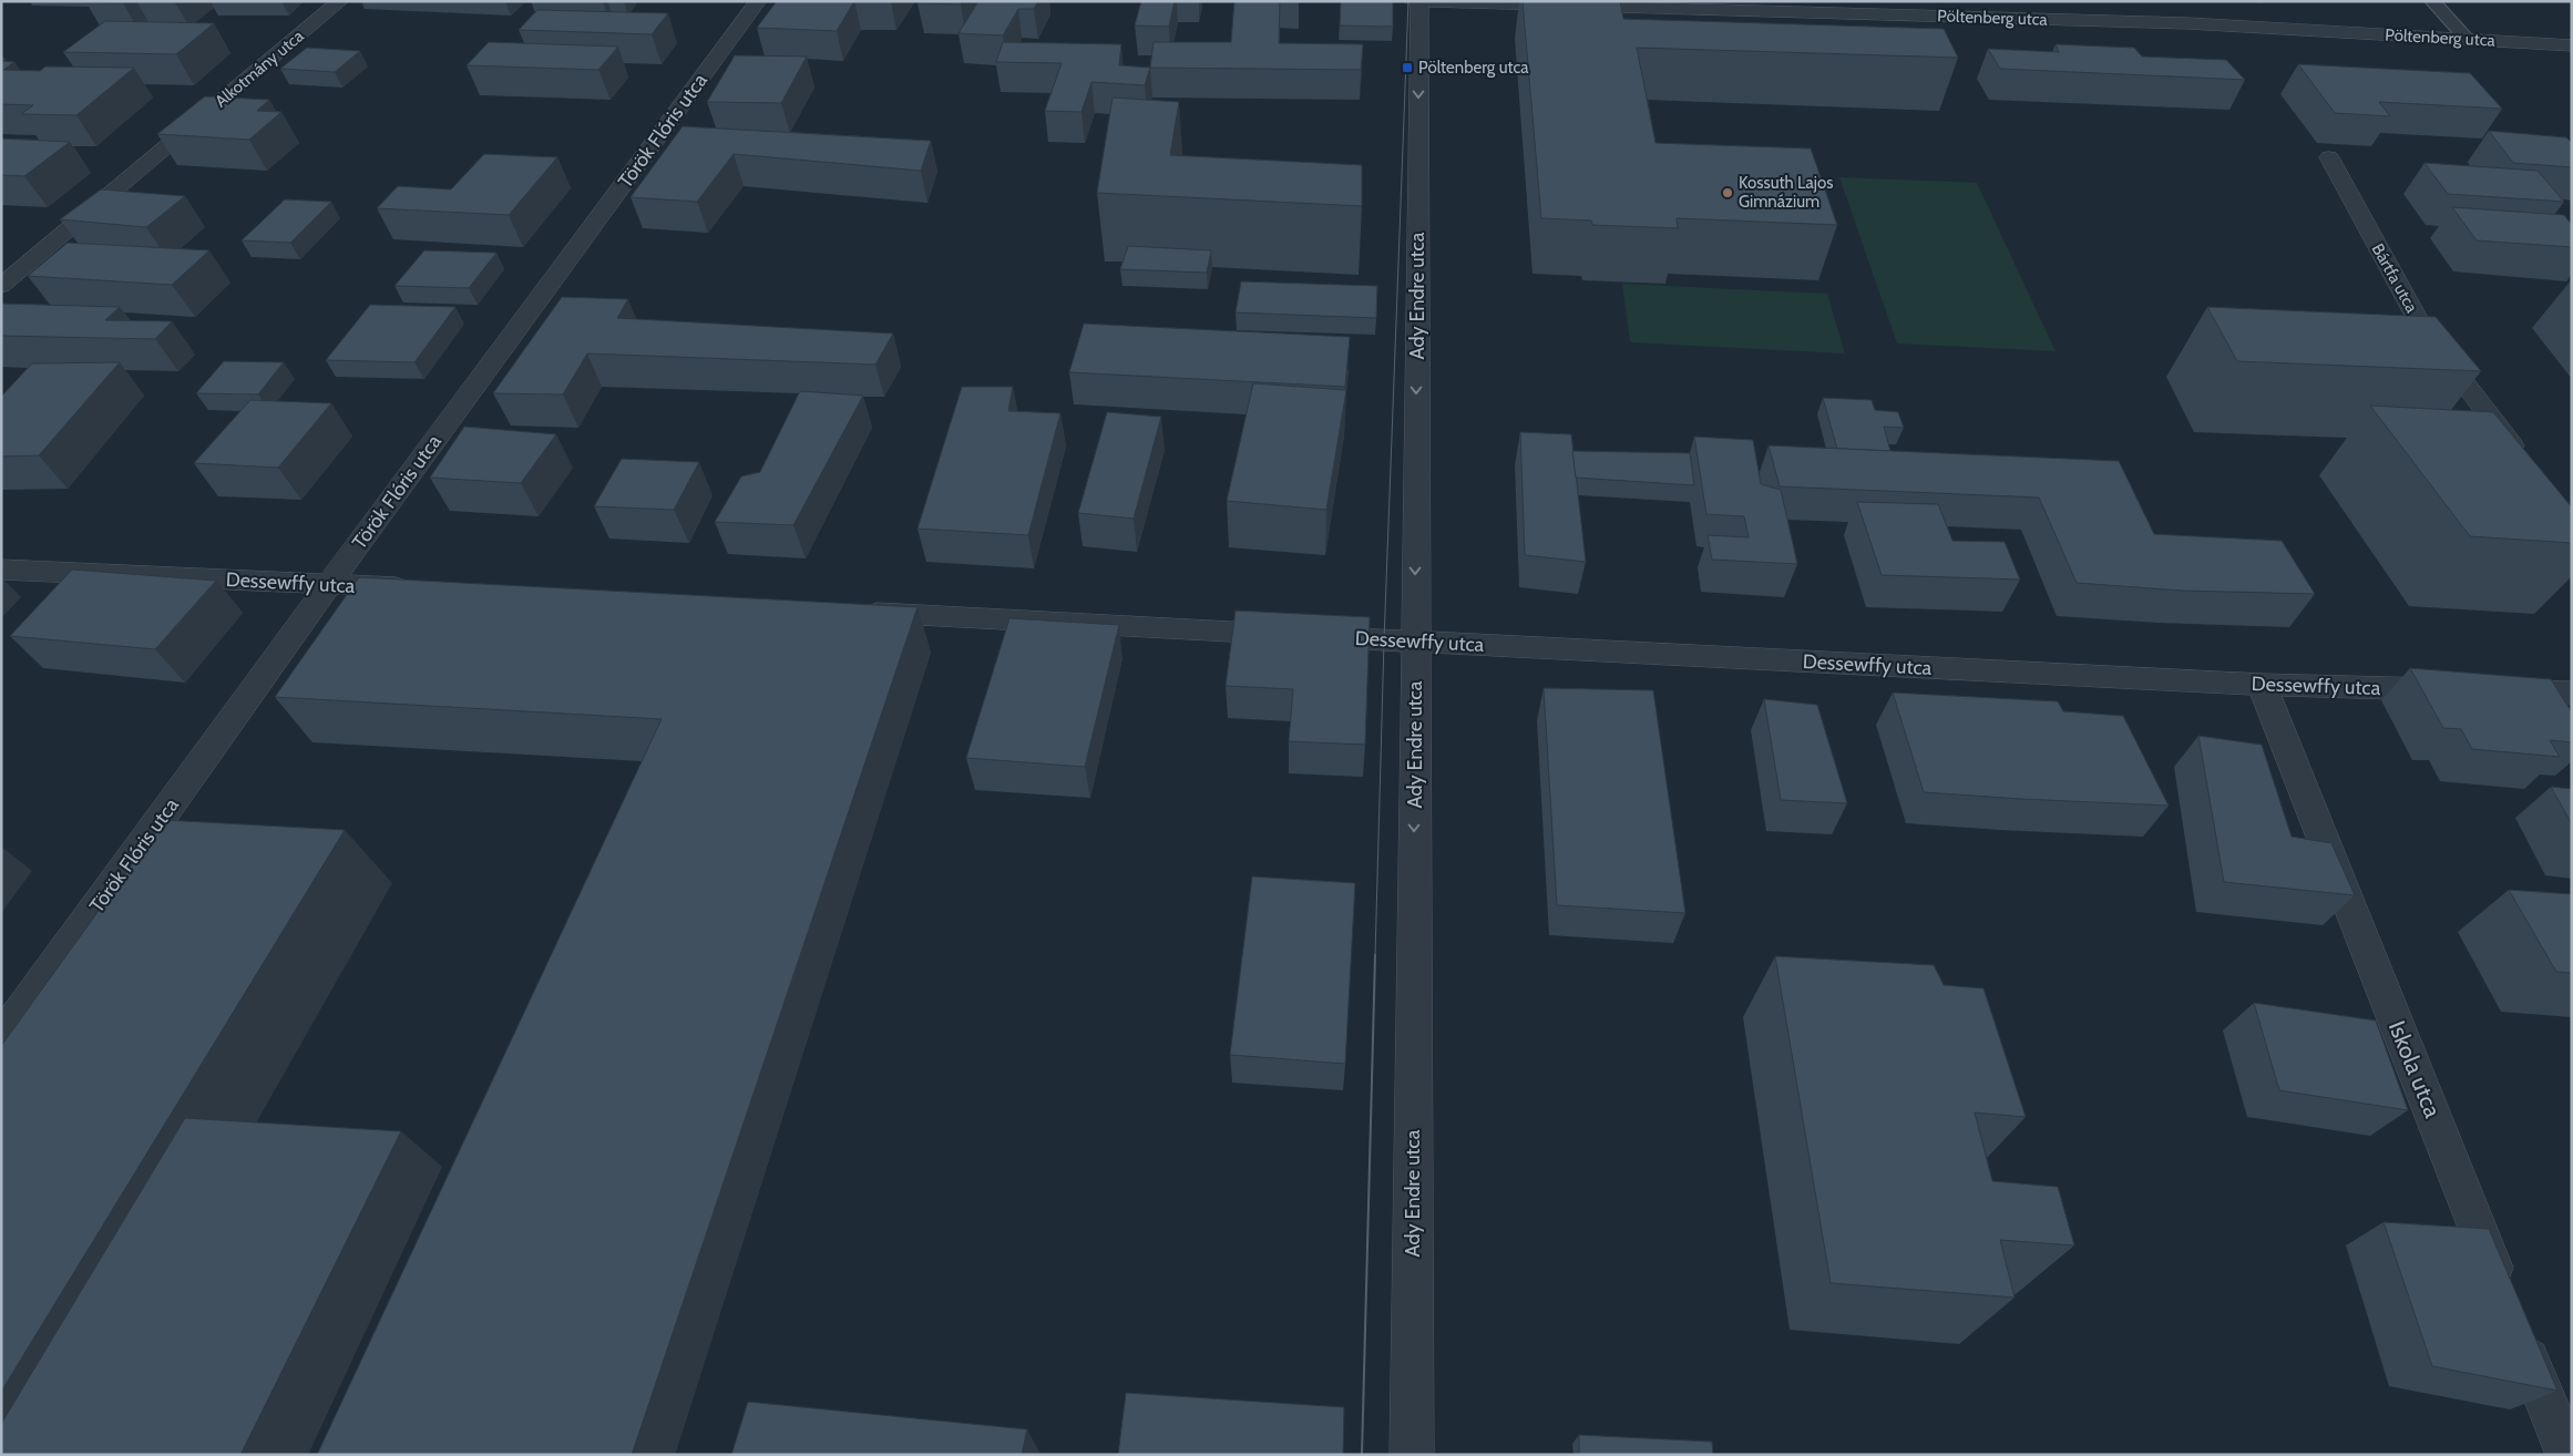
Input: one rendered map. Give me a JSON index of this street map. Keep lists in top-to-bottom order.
{
  "streets": {
    "street": [
      "Pöltenberg utca",
      "Alkotmány utca",
      "Török Flóris utca",
      "Bártfa utca",
      "Ady Endre utca",
      "Dessewffy utca",
      "Iskola utca"
    ]
  },
  "crossings": [
    ["Pöltenberg utca", "Ady Endre utca"],
    ["Török Flóris utca", "Dessewffy utca"],
    ["Ady Endre utca", "Dessewffy utca"],
    ["Dessewffy utca", "Iskola utca"]
  ],
  "one_way": ["Ady Endre utca"],
  "places": {
    "transit": ["Pöltenberg utca"],
    "other": ["Kossuth Lajos Gimnázium"]
  }
}
